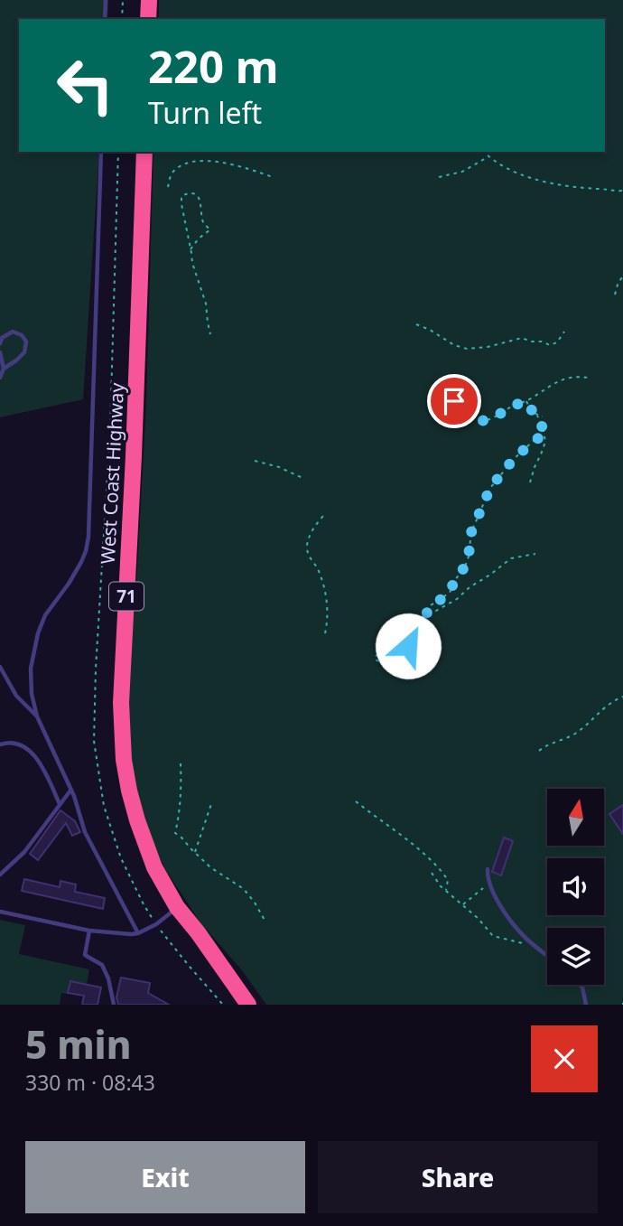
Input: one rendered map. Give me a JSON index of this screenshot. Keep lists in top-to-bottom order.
{
  "streets": {
    "highway": ["West Coast Highway", "71"]
  },
  "north": "top",
  "page": {
    "turn": ["220 m", "Turn left"],
    "heading": ["5 min", "330 m · 08:43"],
    "buttons": ["Exit", "Share"]
  }
}
